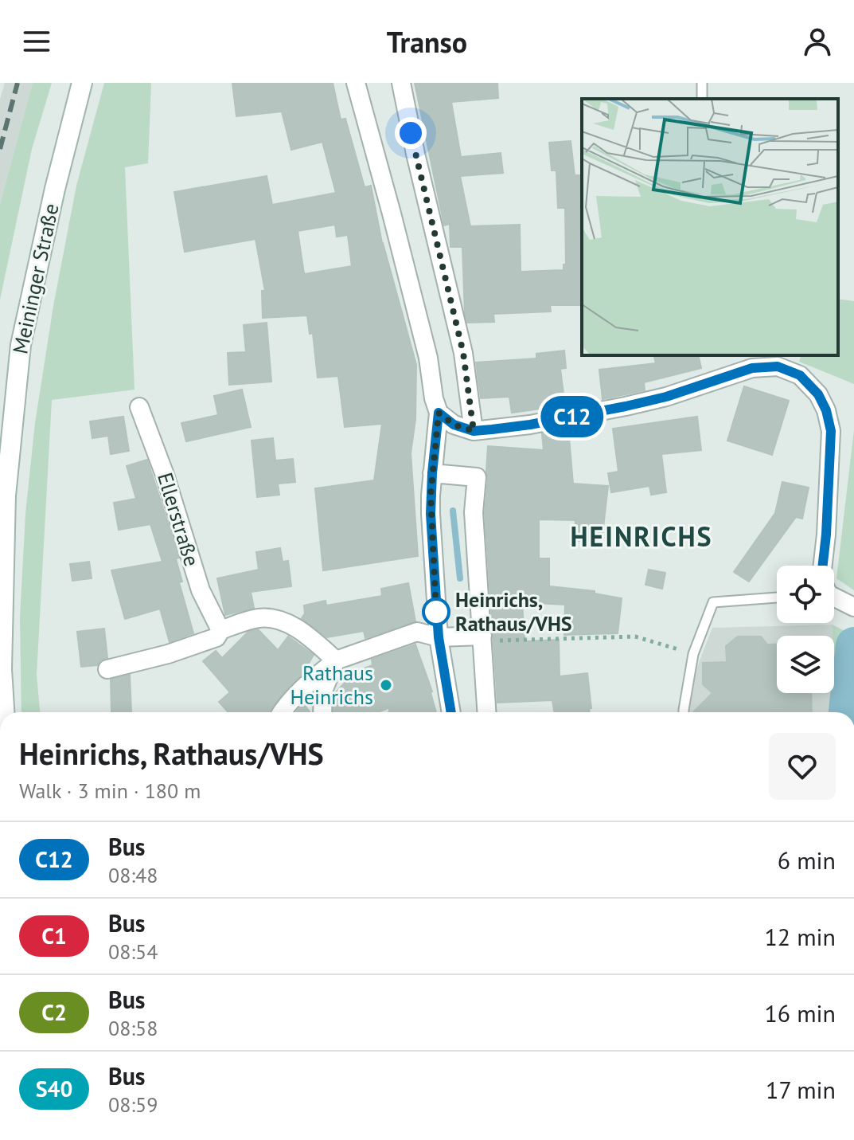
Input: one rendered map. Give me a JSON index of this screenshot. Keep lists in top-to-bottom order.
{
  "streets": {
    "main road": ["Meininger Straße"],
    "street": ["Ellerstraße"]
  },
  "districts": ["HEINRICHS"],
  "places": ["Heinrichs, Rathaus/VHS", "Rathaus Heinrichs"],
  "lines": ["bus line C12"],
  "page": {
    "header": "Transo",
    "on_map": "C12",
    "heading": ["Heinrichs, Rathaus/VHS", "Walk · 3 min · 180 m"],
    "list": [
      {
        "mark": "C12",
        "name": "Bus",
        "note": "08:48",
        "value": "6 min"
      },
      {
        "mark": "C1",
        "name": "Bus",
        "note": "08:54",
        "value": "12 min"
      },
      {
        "mark": "C2",
        "name": "Bus",
        "note": "08:58",
        "value": "16 min"
      },
      {
        "mark": "S40",
        "name": "Bus",
        "note": "08:59",
        "value": "17 min"
      }
    ]
  }
}
